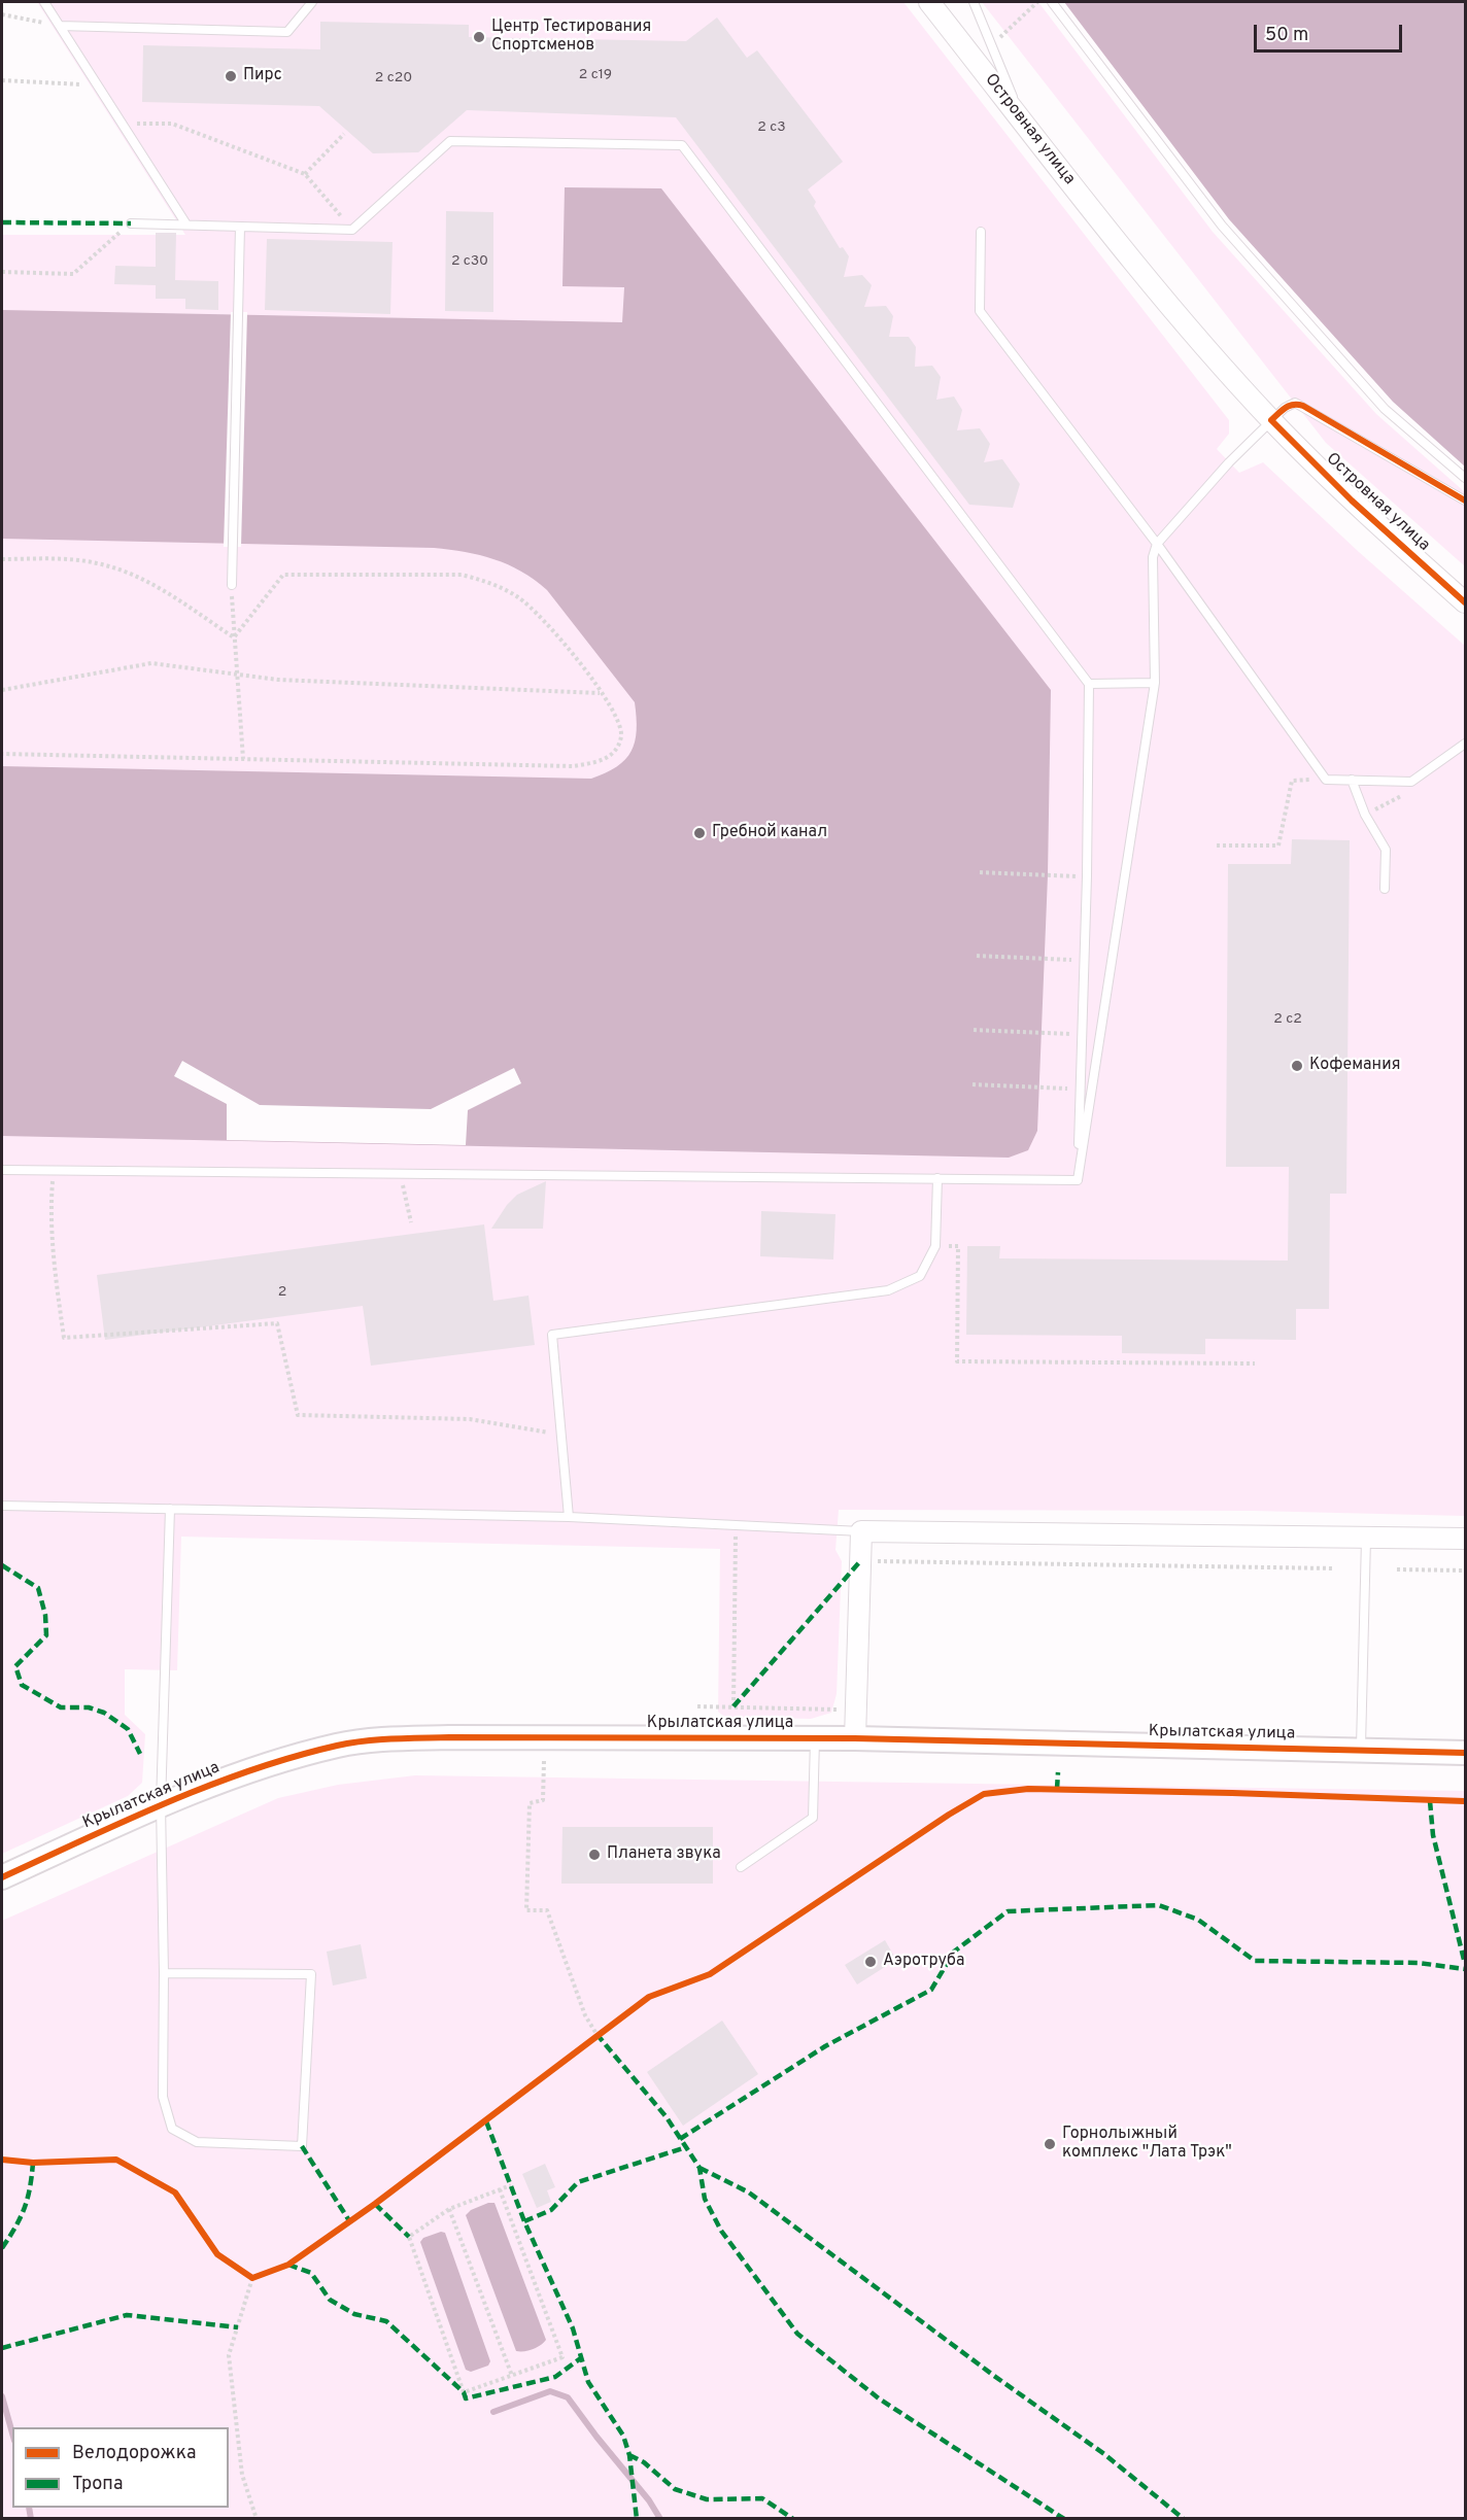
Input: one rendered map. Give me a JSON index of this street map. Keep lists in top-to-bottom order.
{
  "streets": {
    "main road": ["Крылатская улица"],
    "street": ["Островная улица"]
  },
  "places": [
    "Центр Тестирования Спортсменов",
    "Пирс",
    "Гребной канал",
    "Кофемания",
    "Планета звука",
    "Аэротруба",
    "Горнолыжный комплекс \"Лата Трэк\""
  ],
  "house_numbers": [
    "2 с19",
    "2 с20",
    "2 с3",
    "2 с30",
    "2 с2",
    "2"
  ],
  "legend": ["Велодорожка", "Тропа"],
  "scale_bar": "50 m"
}
